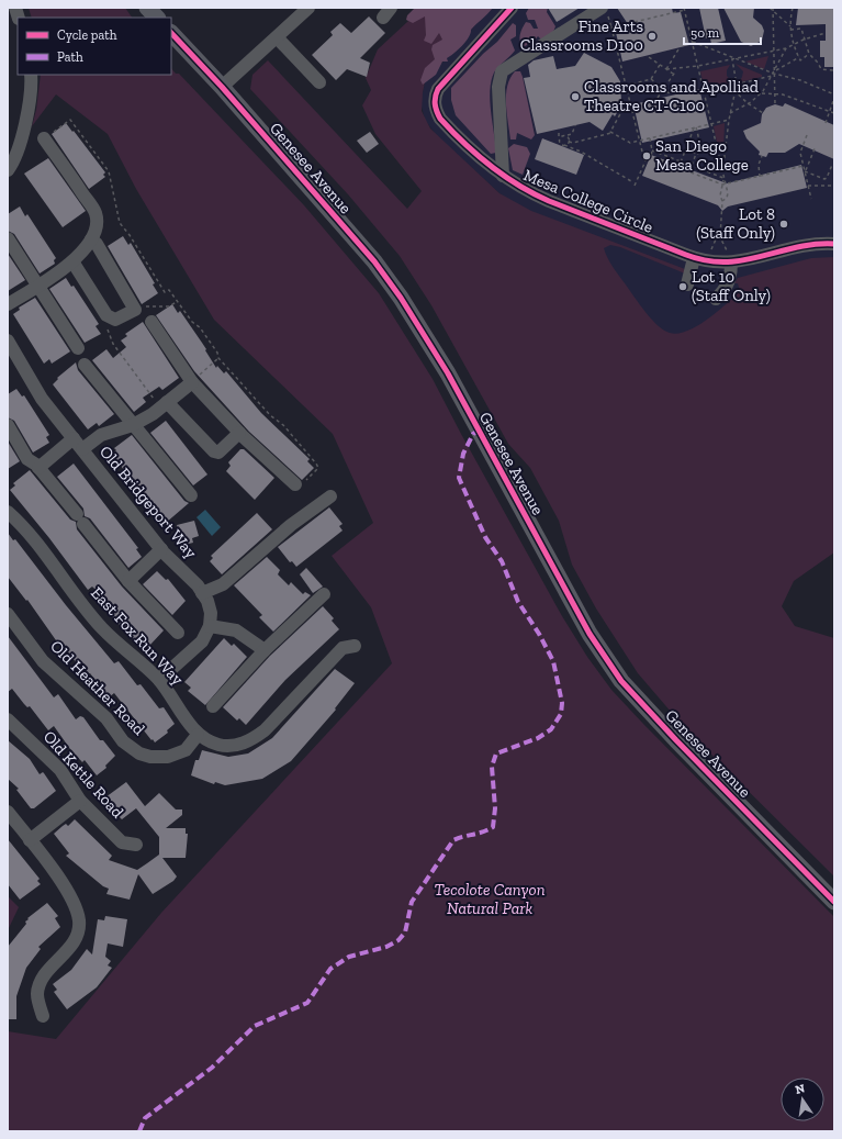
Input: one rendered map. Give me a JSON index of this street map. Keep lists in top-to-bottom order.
{
  "streets": {
    "main road": ["Genesee Avenue"],
    "street": [
      "Mesa College Circle",
      "Old Bridgeport Way",
      "East Fox Run Way",
      "Old Heather Road",
      "Old Kettle Road"
    ]
  },
  "crossings": [
    ["East Fox Run Way", "Old Heather Road"]
  ],
  "parks": ["Tecolote Canyon Natural Park"],
  "places": [
    "Fine Arts Classrooms D100",
    "Classrooms and Apolliad Theatre CT-C100",
    "San Diego Mesa College",
    "Lot 8 (Staff Only)",
    "Lot 10 (Staff Only)"
  ],
  "legend": ["Cycle path", "Path"],
  "scale_bar": "50 m",
  "north": "top"
}
